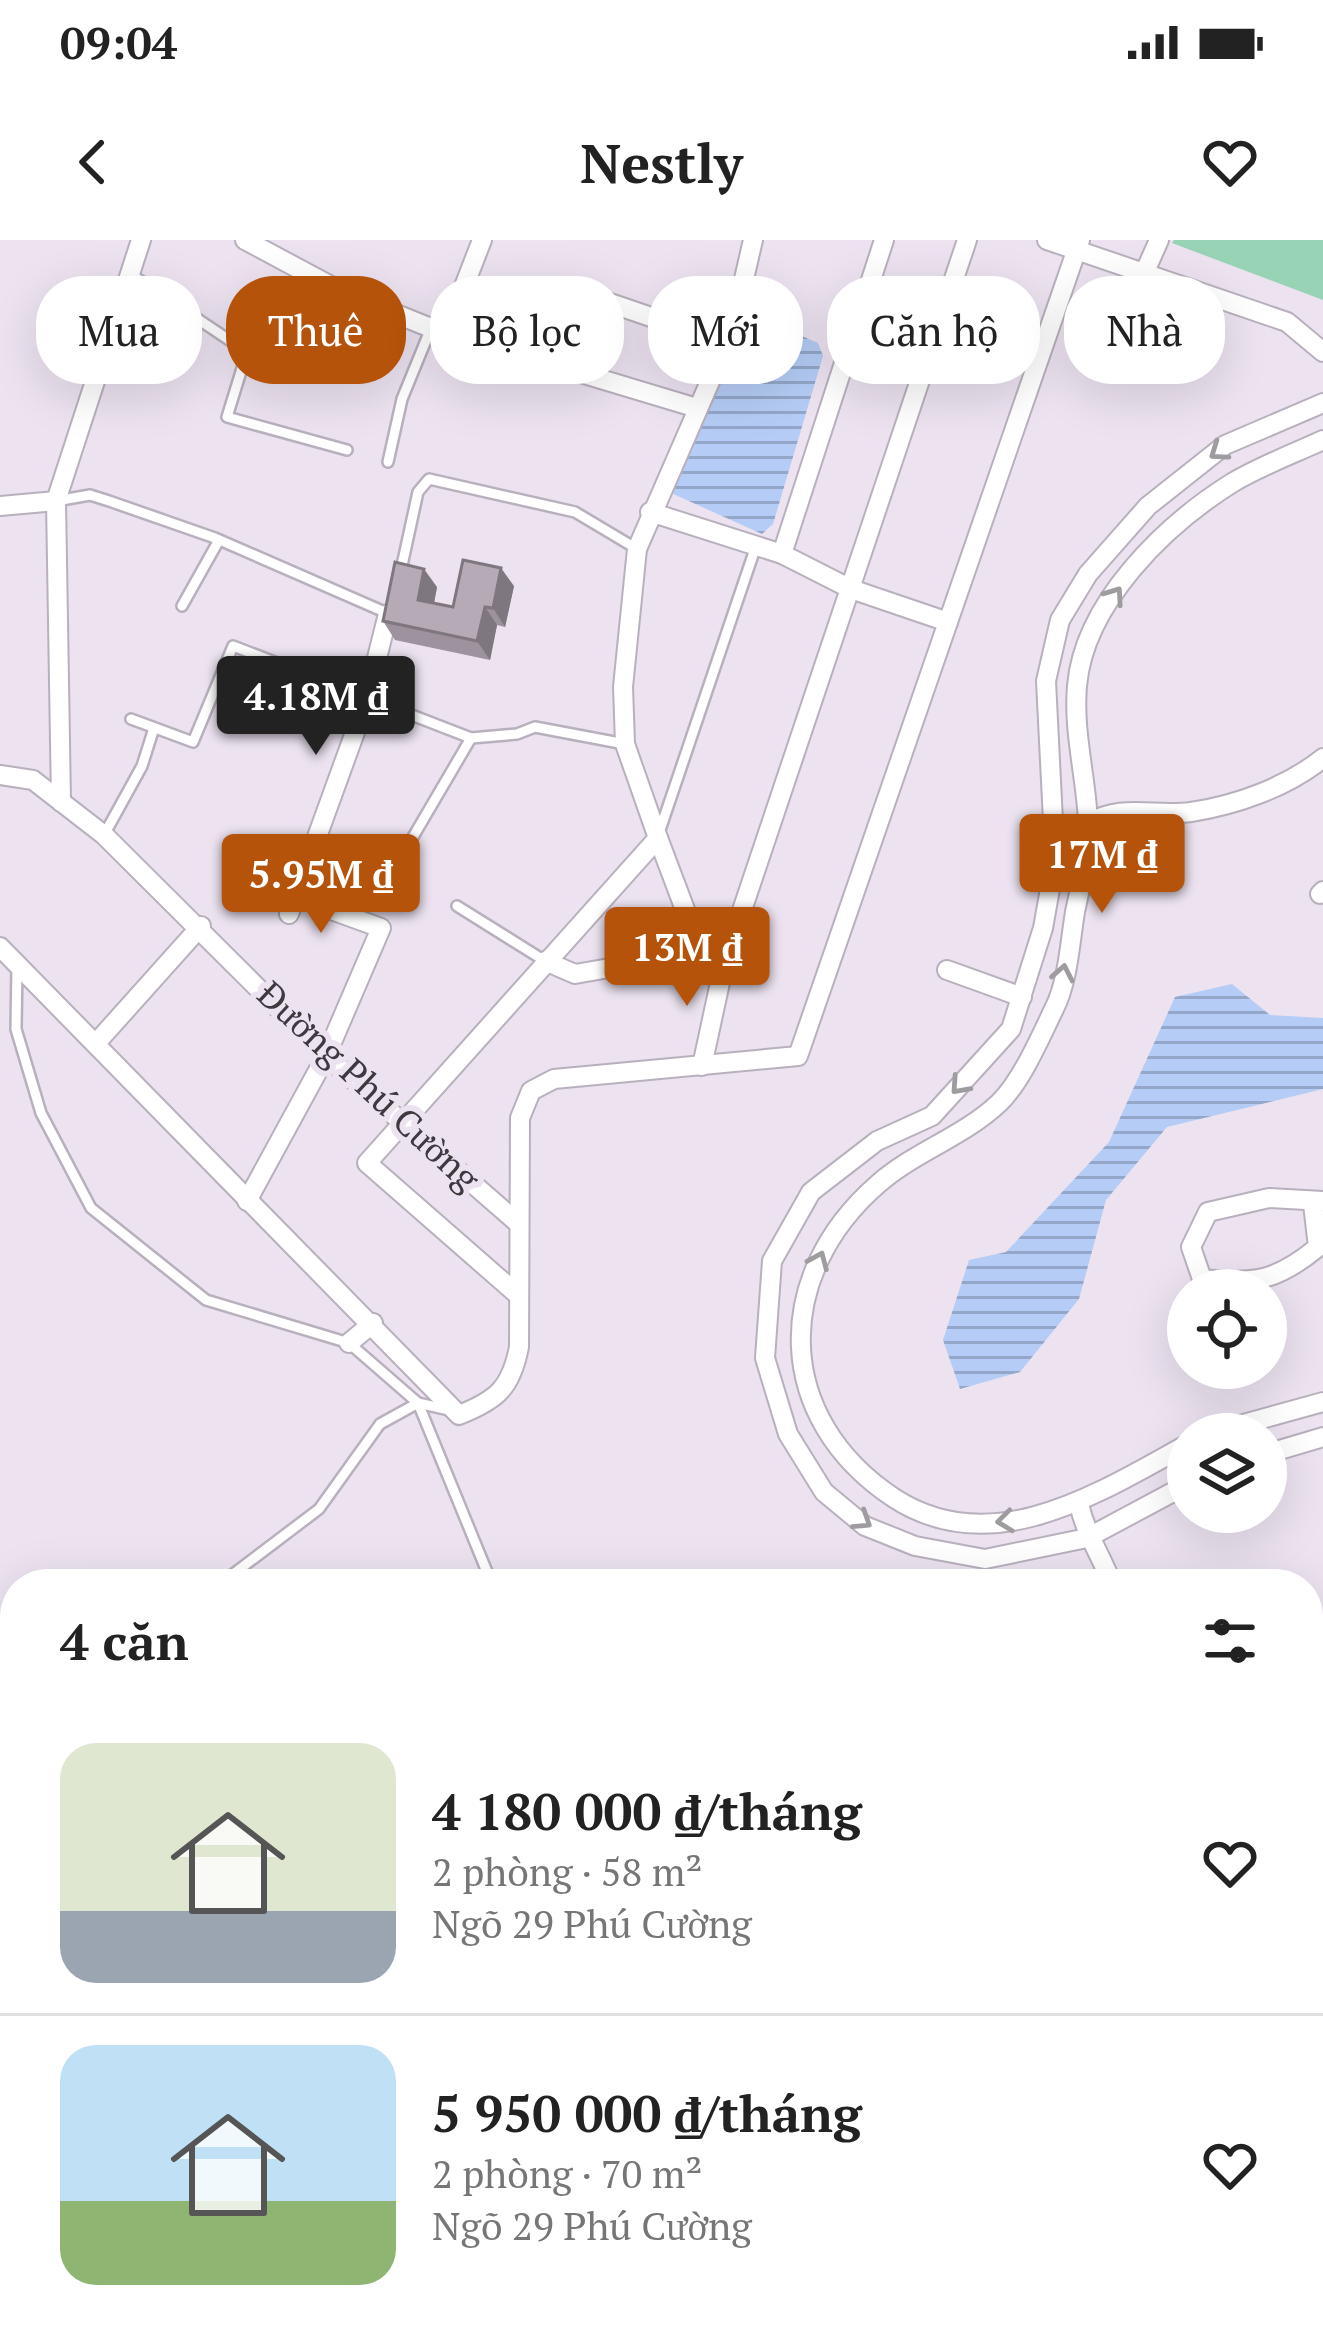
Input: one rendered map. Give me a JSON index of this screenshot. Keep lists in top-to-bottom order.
{
  "streets": {
    "street": ["Đường Phú Cường"]
  },
  "page": {
    "status": "09:04",
    "header": "Nestly",
    "chip": [
      "Mua",
      "Thuê",
      "Bộ lọc",
      "Mới",
      "Căn hộ",
      "Nhà"
    ],
    "price": [
      "4.18M ₫",
      "17M ₫",
      "5.95M ₫",
      "13M ₫"
    ],
    "heading": "4 căn",
    "list": [
      {
        "name": "4 180 000 ₫/tháng",
        "note": "2 phòng · 58 m² · Ngõ 29 Phú Cường"
      },
      {
        "name": "5 950 000 ₫/tháng",
        "note": "2 phòng · 70 m² · Ngõ 29 Phú Cường"
      }
    ]
  }
}
